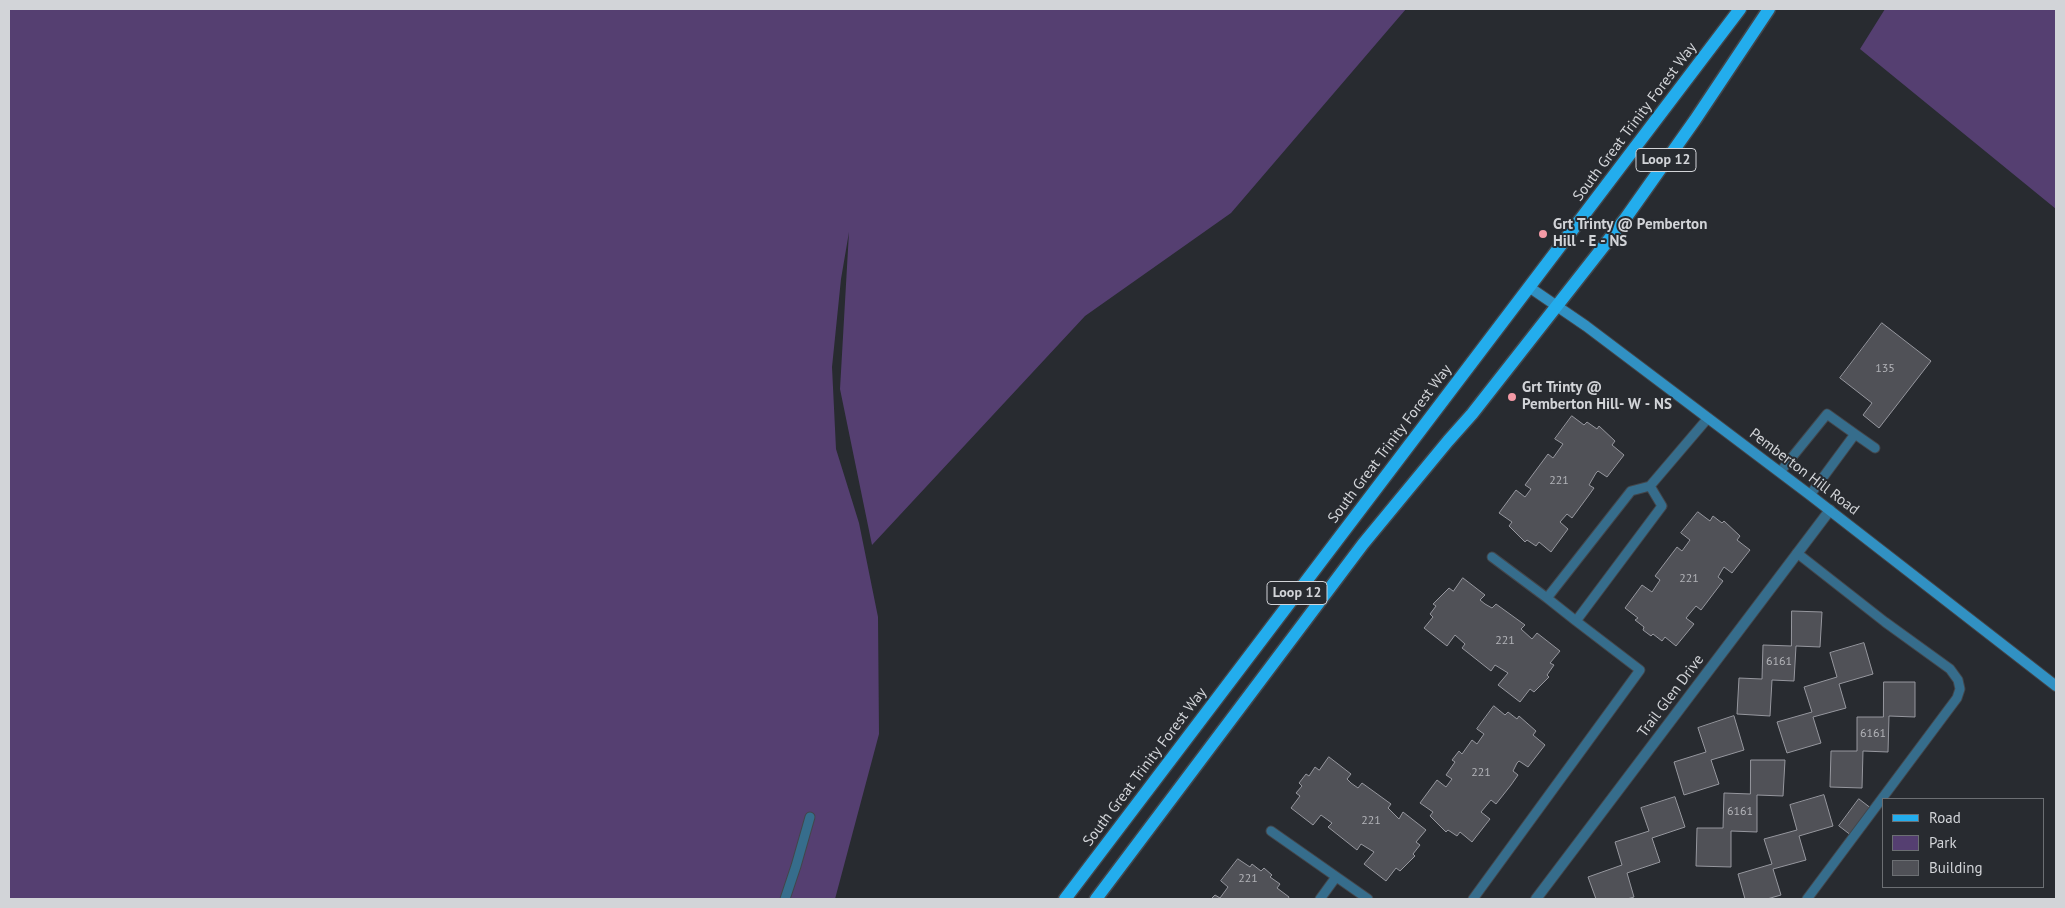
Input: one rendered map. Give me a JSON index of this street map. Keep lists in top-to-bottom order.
{
  "streets": {
    "main road": ["South Great Trinity Forest Way", "Loop 12"],
    "street": ["Pemberton Hill Road", "Trail Glen Drive"]
  },
  "crossings": [
    ["South Great Trinity Forest Way", "Pemberton Hill Road"],
    ["Loop 12", "Pemberton Hill Road"],
    ["Pemberton Hill Road", "Trail Glen Drive"]
  ],
  "places": ["Grt Trinty @ Pemberton Hill - E - NS", "Grt Trinty @ Pemberton Hill- W - NS"],
  "house_numbers": [
    "135",
    "221",
    "221",
    "221",
    "6161",
    "6161",
    "221",
    "6161",
    "221",
    "221"
  ],
  "legend": ["Road", "Park", "Building"]
}
